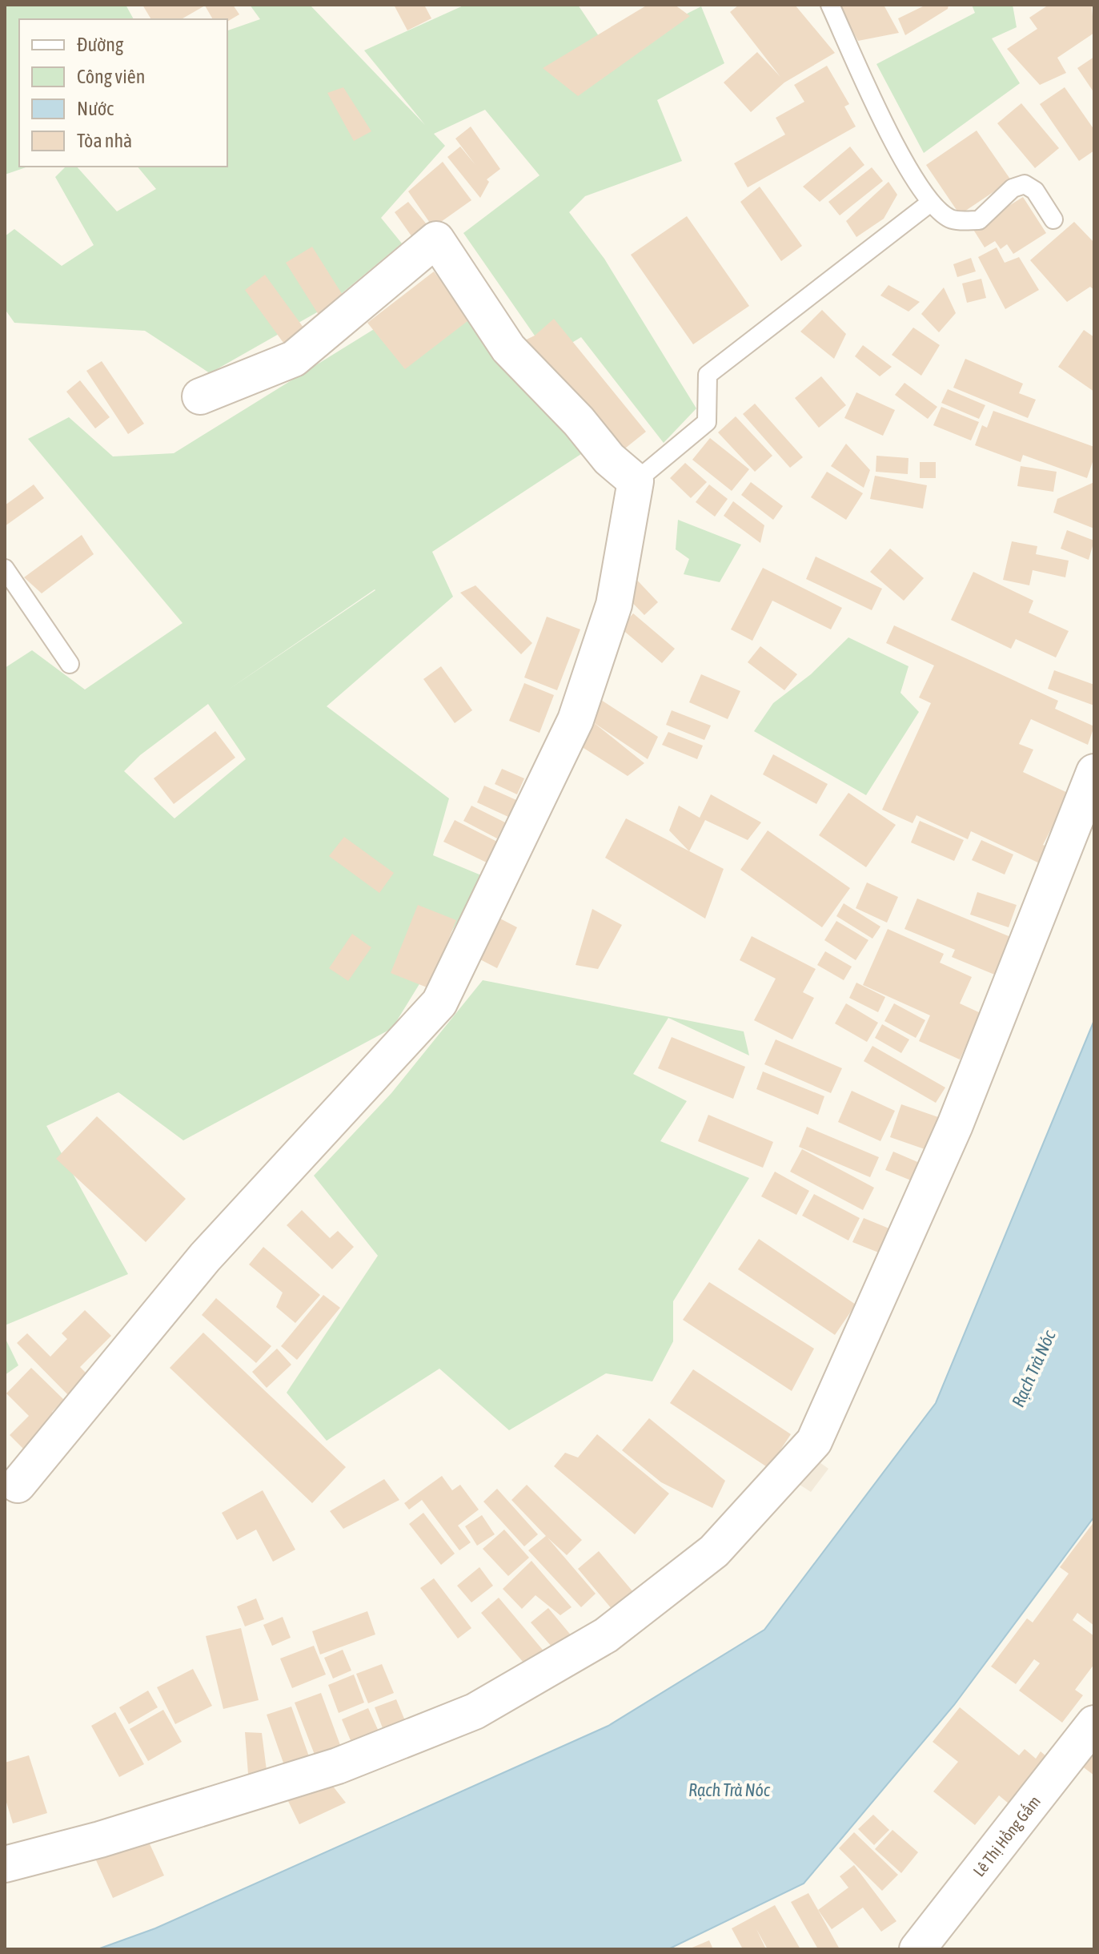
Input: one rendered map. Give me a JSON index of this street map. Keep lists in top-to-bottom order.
{
  "streets": {
    "street": ["Lê Thị Hồng Gấm"]
  },
  "water": ["Rạch Trà Nóc"],
  "legend": [
    "Đường",
    "Công viên",
    "Nước",
    "Tòa nhà"
  ]
}
